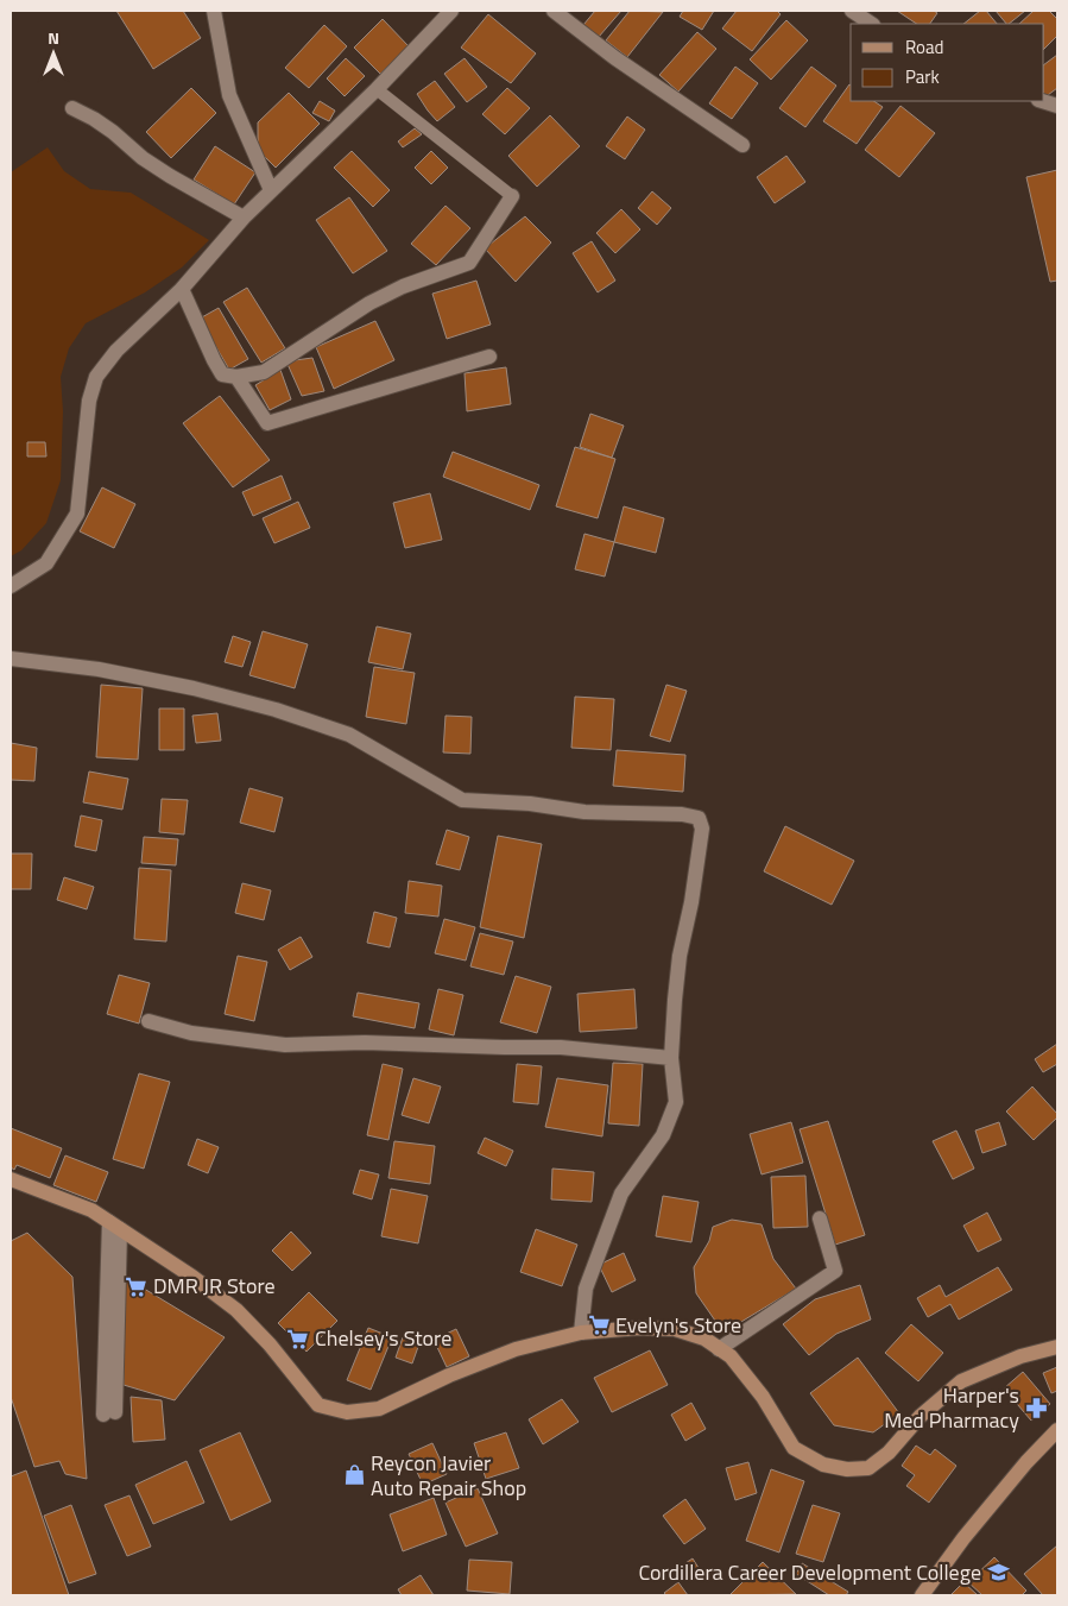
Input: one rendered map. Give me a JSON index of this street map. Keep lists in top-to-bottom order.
{
  "places": {
    "supermarket": ["DMR JR Store", "Evelyn's Store", "Chelsey's Store"],
    "pharmacy": ["Harper's Med Pharmacy"],
    "shop": ["Reycon Javier Auto Repair Shop"],
    "school or university": ["Cordillera Career Development College"]
  },
  "legend": ["Road", "Park"],
  "north": "top"
}
